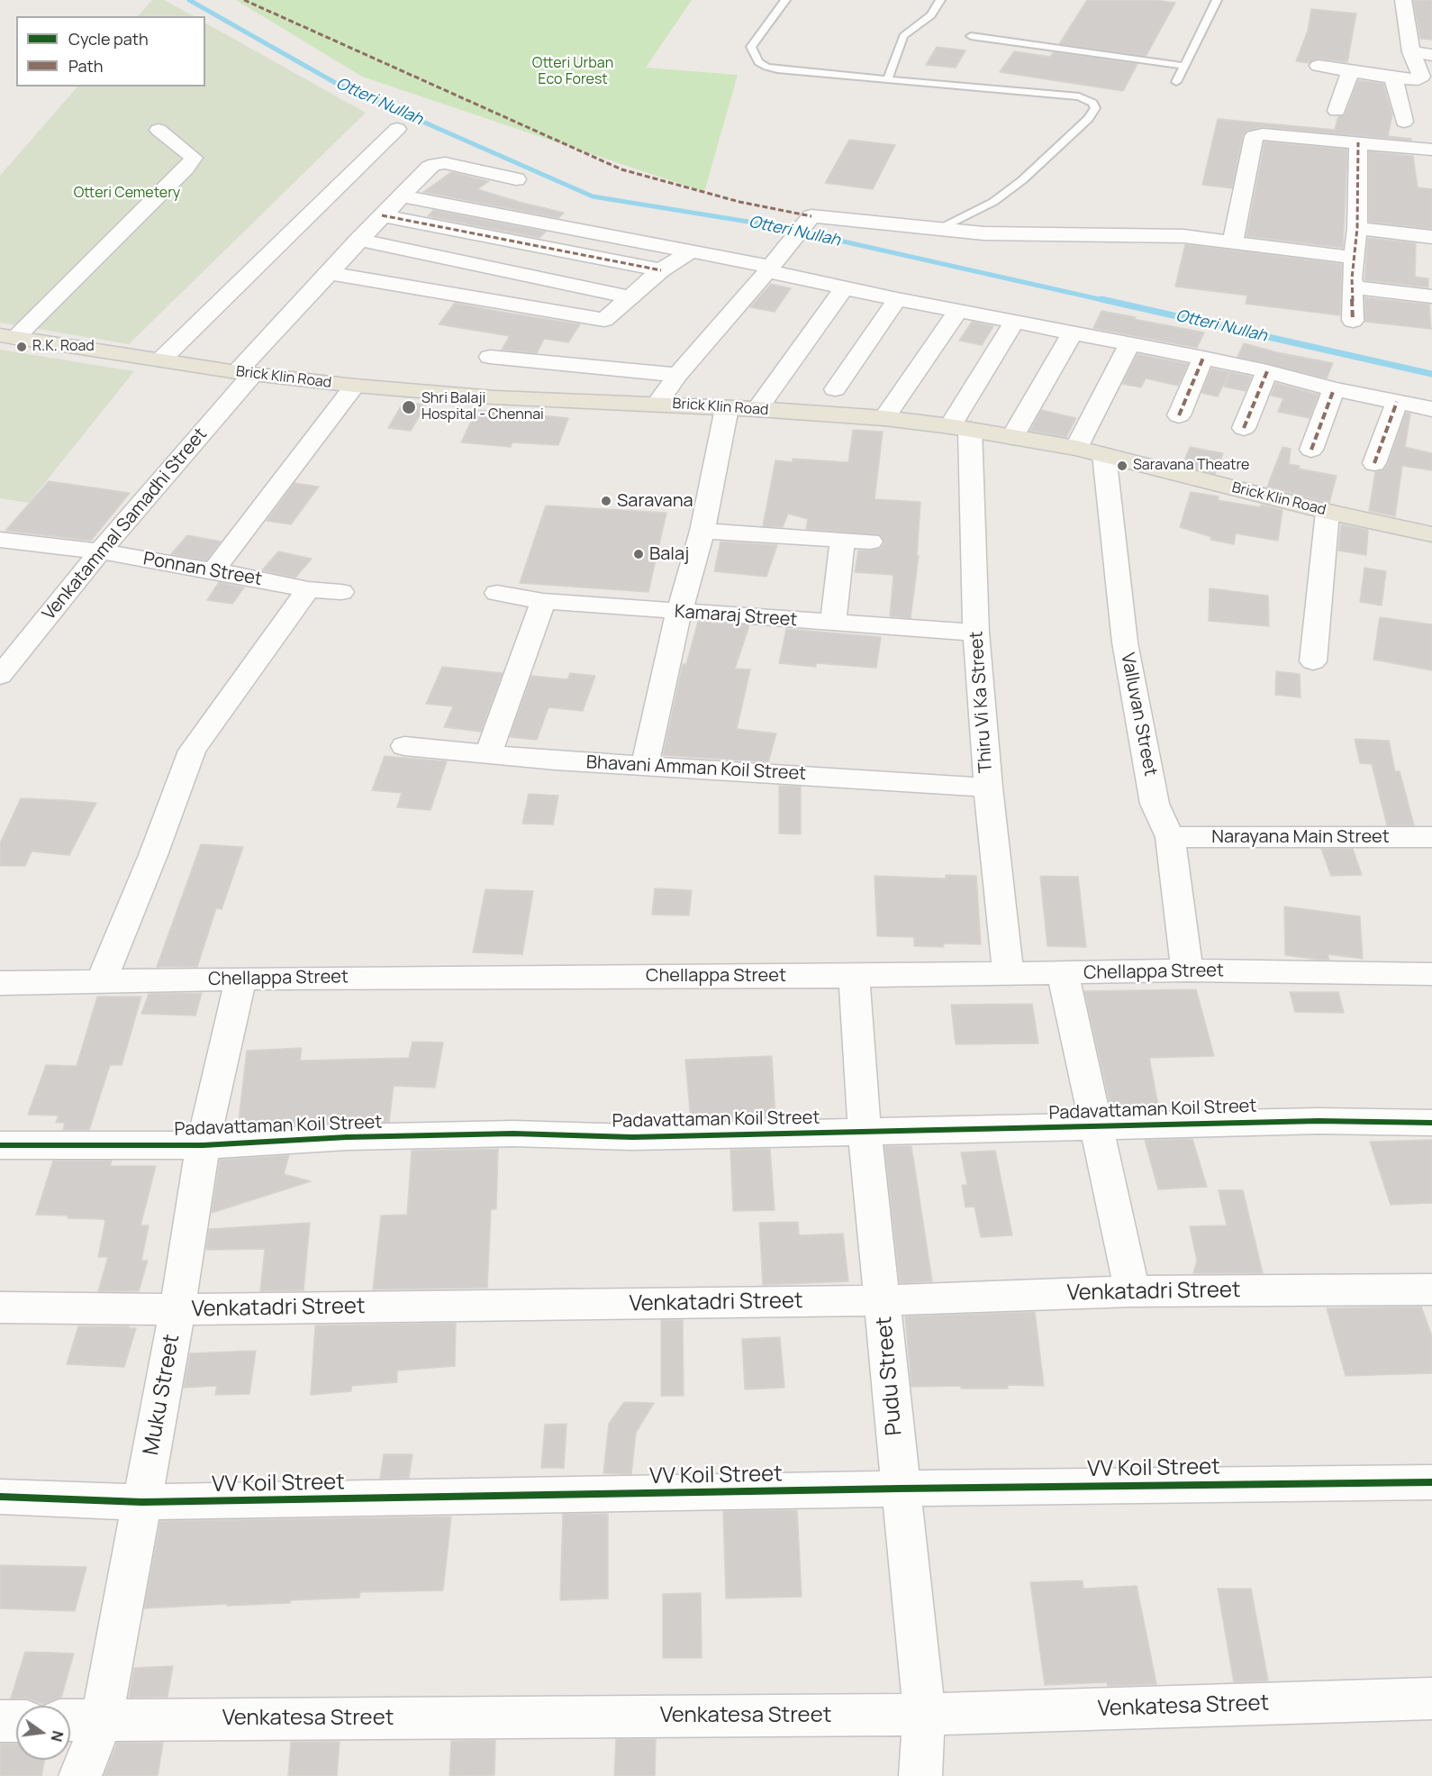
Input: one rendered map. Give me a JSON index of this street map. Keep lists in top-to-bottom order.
{
  "streets": {
    "main road": ["Brick Klin Road"],
    "street": [
      "Venkatammal Samadhi Street",
      "Ponnan Street",
      "Kamaraj Street",
      "Thiru Vi Ka Street",
      "Valluvan Street",
      "Bhavani Amman Koil Street",
      "Narayana Main Street",
      "Chellappa Street",
      "Padavattaman Koil Street",
      "Venkatadri Street",
      "Pudu Street",
      "Muku Street",
      "VV Koil Street",
      "Venkatesa Street"
    ]
  },
  "crossings": [
    ["Brick Klin Road", "Venkatammal Samadhi Street"],
    ["Brick Klin Road", "Thiru Vi Ka Street"],
    ["Brick Klin Road", "Valluvan Street"],
    ["Venkatammal Samadhi Street", "Ponnan Street"],
    ["Kamaraj Street", "Thiru Vi Ka Street"],
    ["Thiru Vi Ka Street", "Bhavani Amman Koil Street"],
    ["Thiru Vi Ka Street", "Chellappa Street"],
    ["Valluvan Street", "Narayana Main Street"],
    ["Valluvan Street", "Chellappa Street"],
    ["Chellappa Street", "Pudu Street"],
    ["Chellappa Street", "Muku Street"],
    ["Padavattaman Koil Street", "Pudu Street"],
    ["Padavattaman Koil Street", "Muku Street"],
    ["Venkatadri Street", "Pudu Street"],
    ["Venkatadri Street", "Muku Street"],
    ["Pudu Street", "VV Koil Street"],
    ["Pudu Street", "Venkatesa Street"],
    ["Muku Street", "VV Koil Street"],
    ["Muku Street", "Venkatesa Street"]
  ],
  "water": ["Otteri Nullah"],
  "parks": ["Otteri Urban Eco Forest", "Otteri Cemetery"],
  "places": [
    "R.K. Road",
    "Shri Balaji Hospital - Chennai",
    "Saravana Theatre",
    "Saravana",
    "Balaj"
  ],
  "legend": ["Cycle path", "Path"],
  "north": "right"
}
